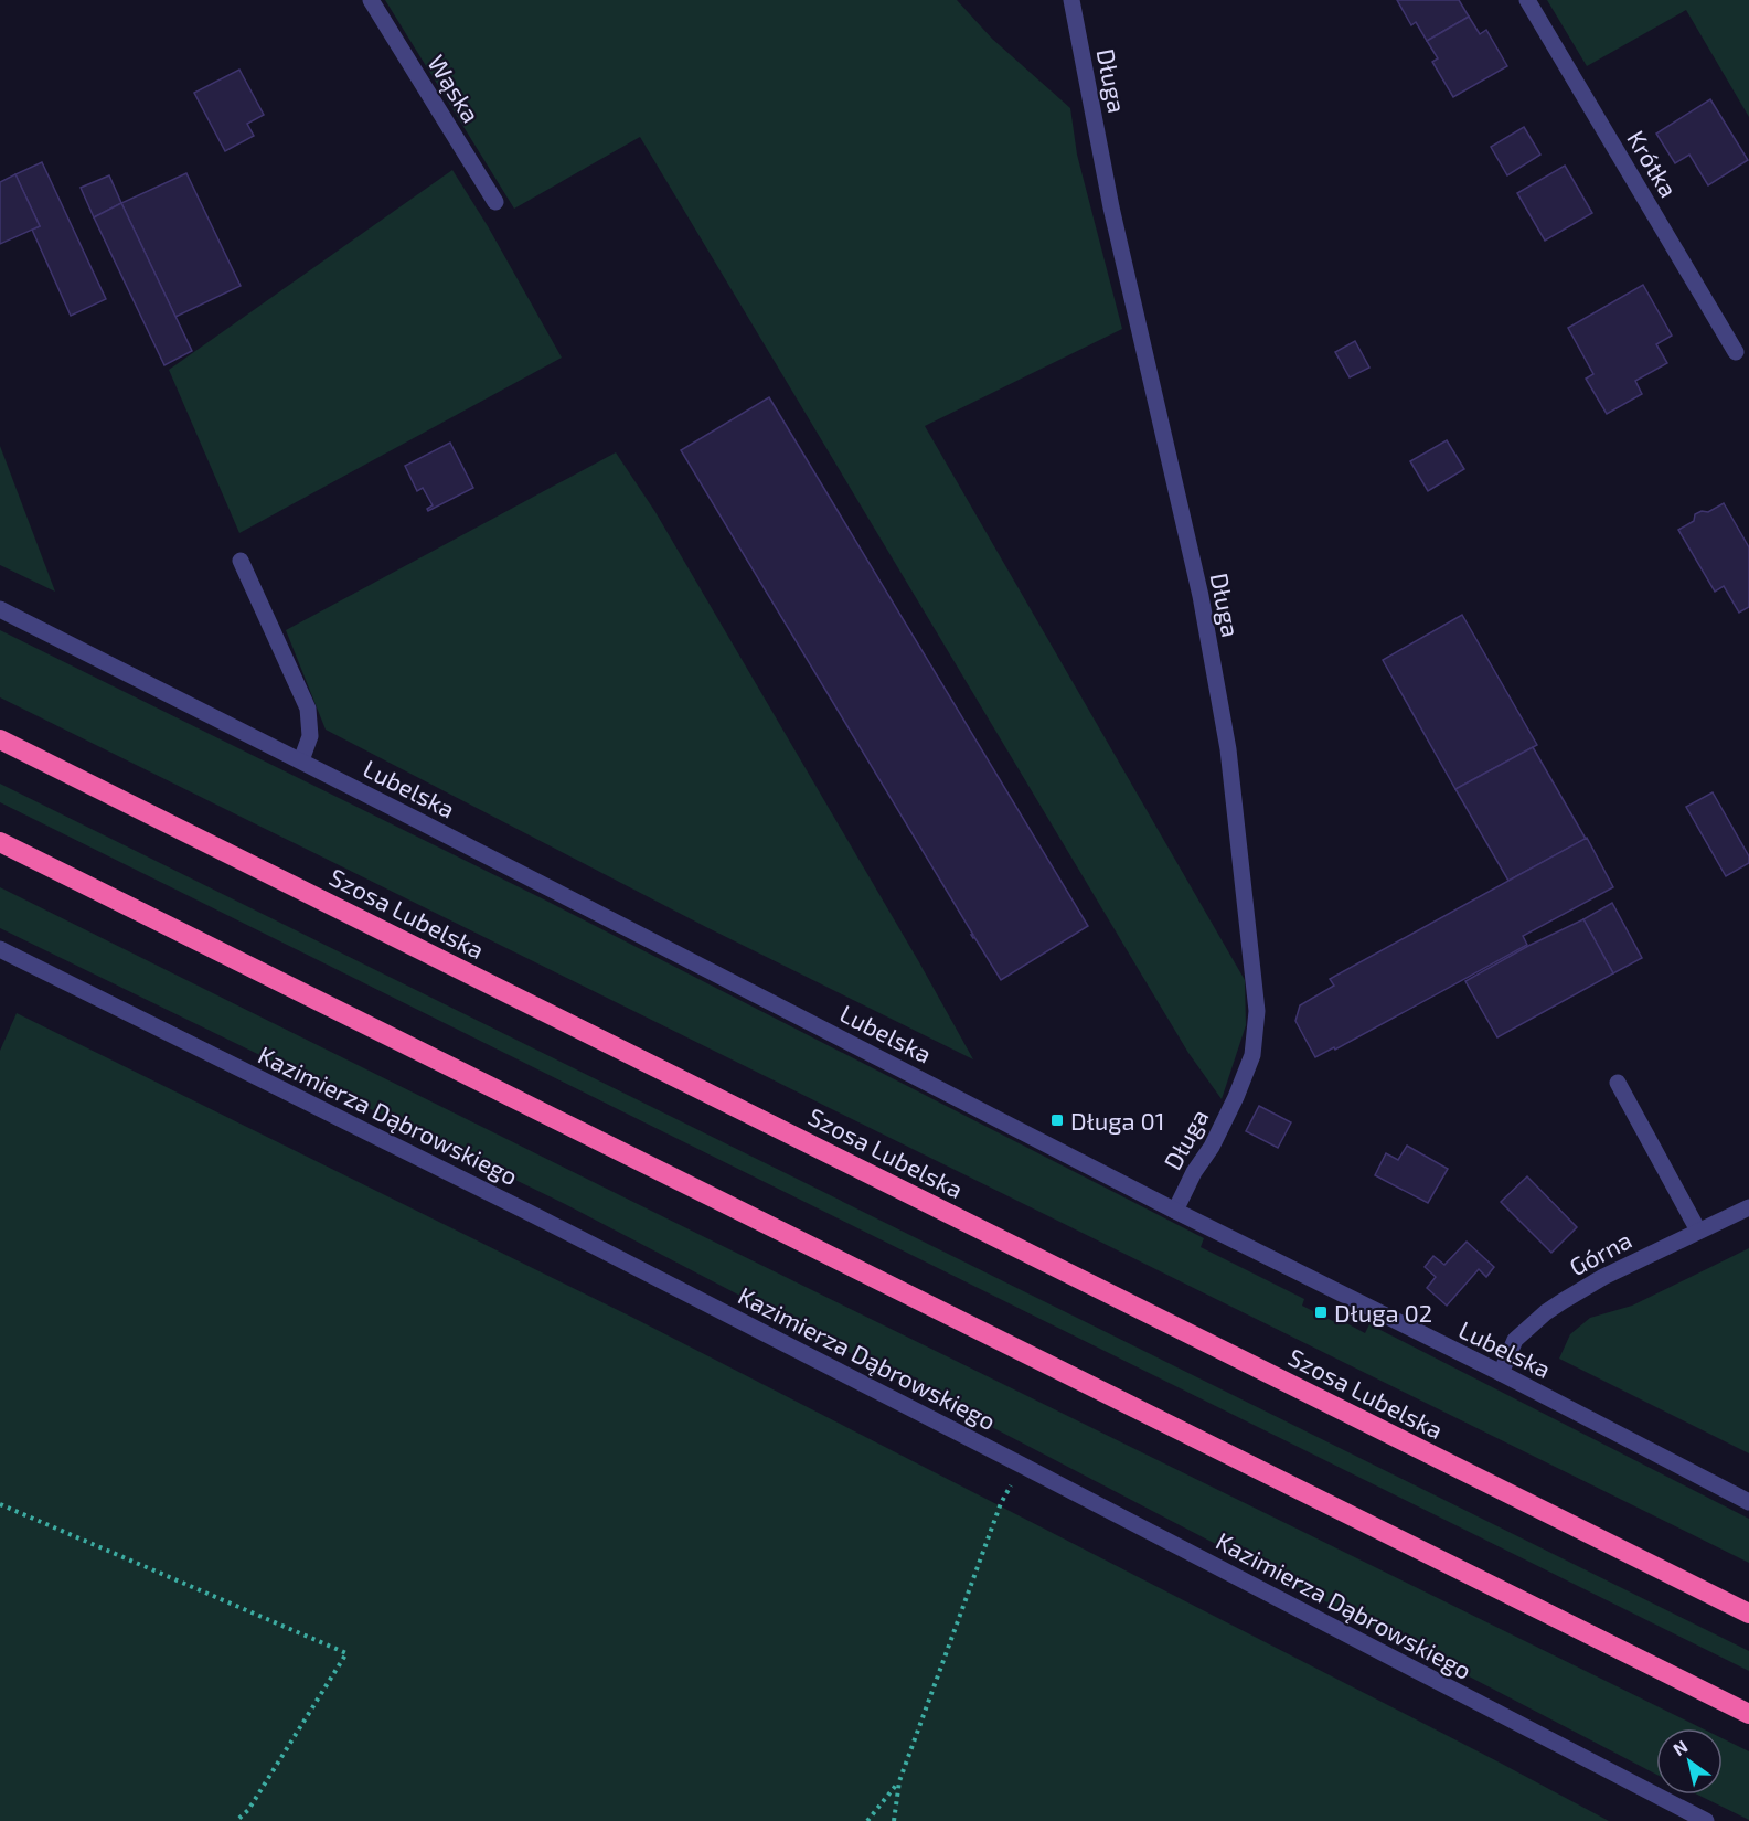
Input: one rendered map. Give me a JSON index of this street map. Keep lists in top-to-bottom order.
{
  "streets": {
    "highway": ["Szosa Lubelska"],
    "street": [
      "Długa",
      "Wąska",
      "Krótka",
      "Lubelska",
      "Kazimierza Dąbrowskiego",
      "Górna"
    ]
  },
  "crossings": [
    ["Długa", "Lubelska"],
    ["Lubelska", "Górna"]
  ],
  "places": {
    "transit": ["Długa 01", "Długa 02"]
  },
  "north": "top left"
}
